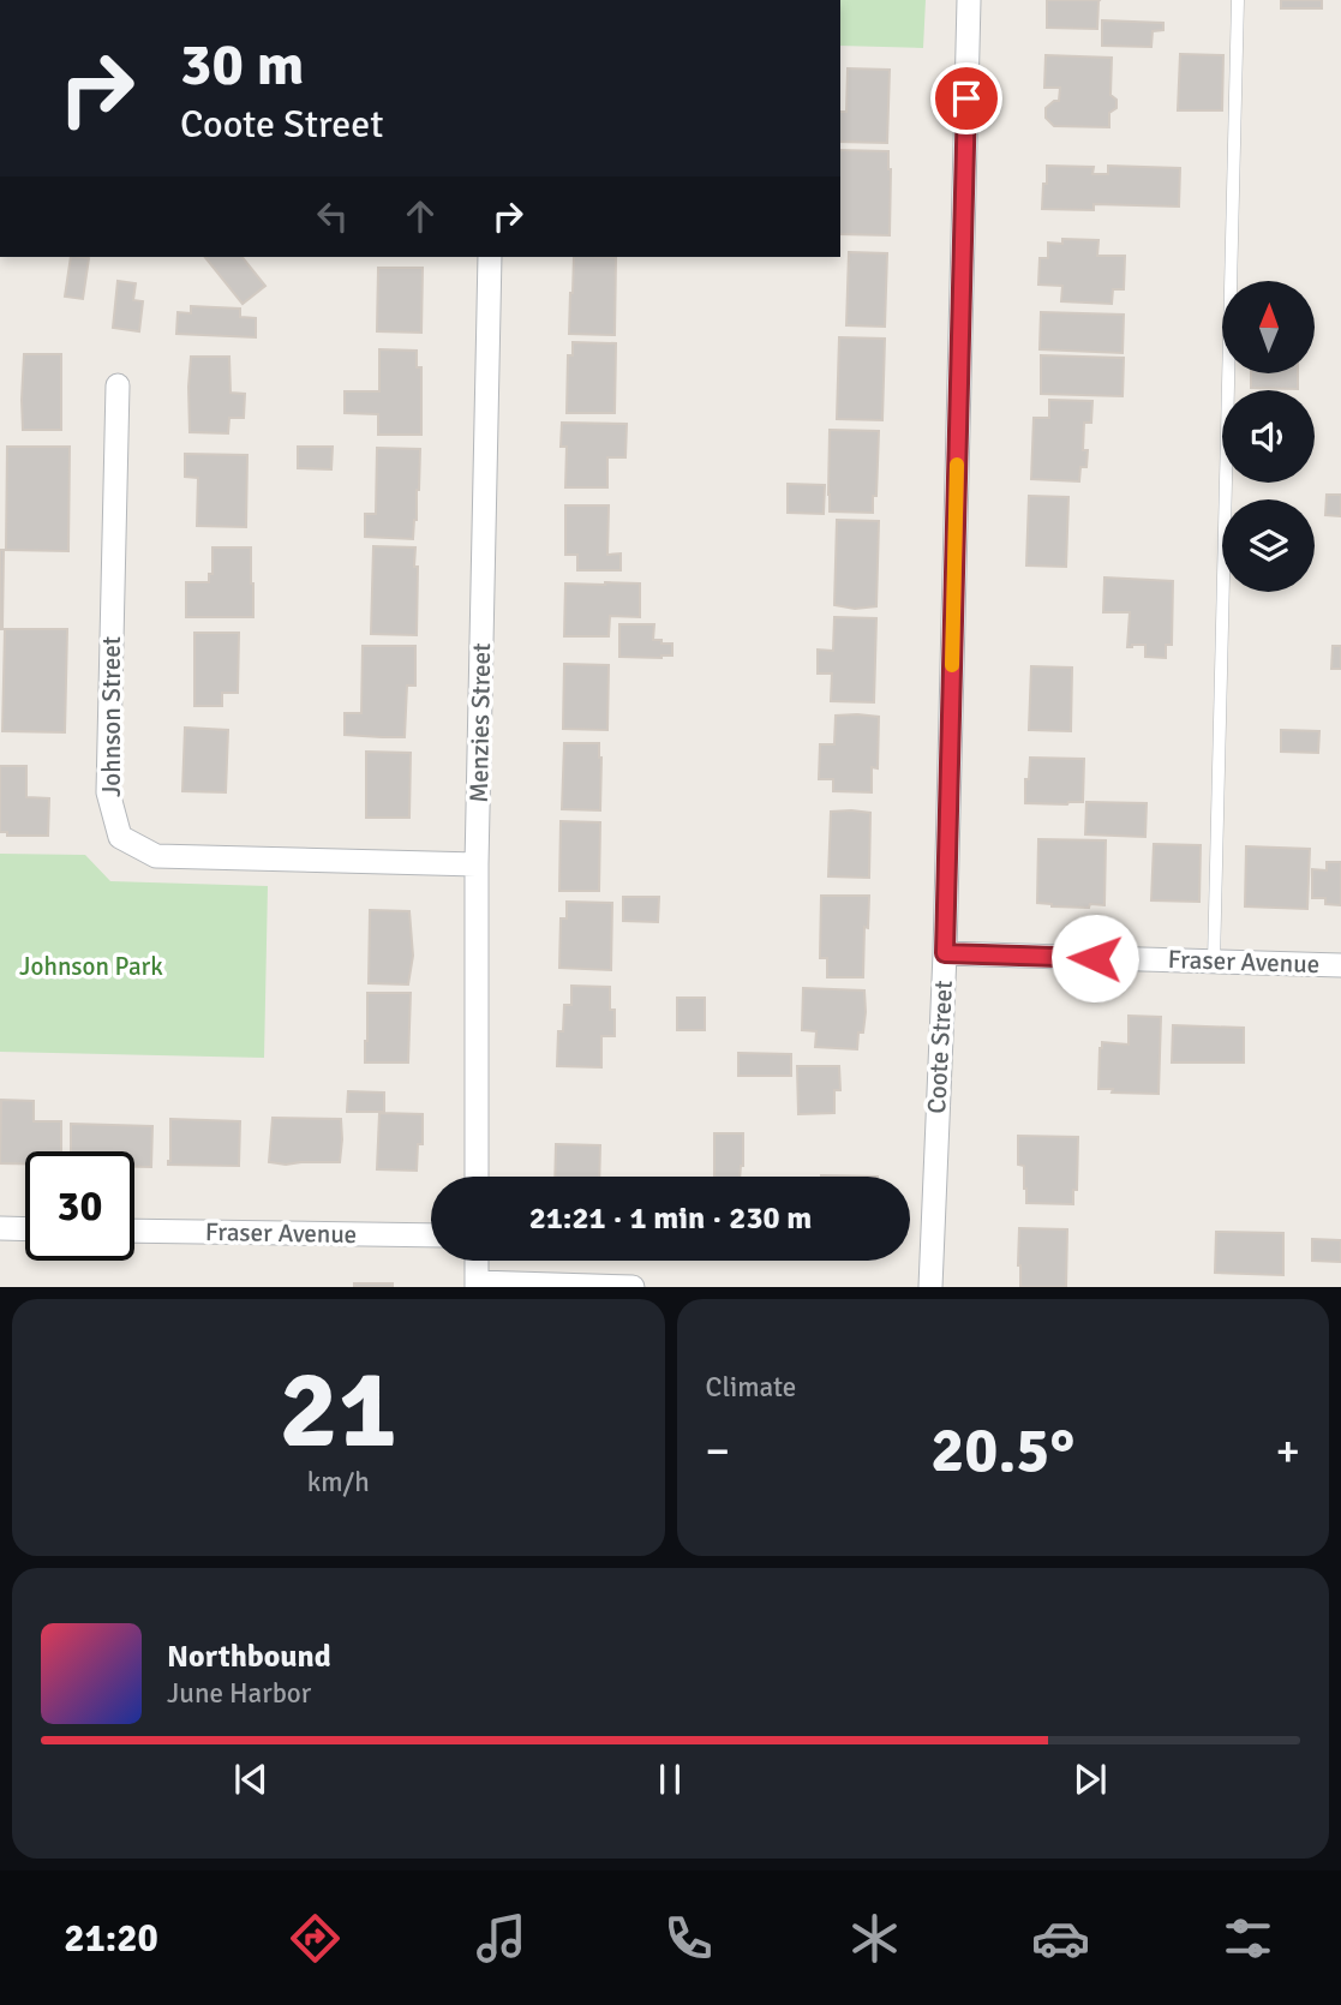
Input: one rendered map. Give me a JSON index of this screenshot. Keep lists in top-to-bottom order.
{
  "streets": {
    "street": [
      "Johnson Street",
      "Menzies Street",
      "Fraser Avenue",
      "Coote Street"
    ]
  },
  "crossings": [
    ["Johnson Street", "Menzies Street"],
    ["Fraser Avenue", "Coote Street"]
  ],
  "parks": ["Johnson Park"],
  "north": "top",
  "page": {
    "turn": ["30 m", "Coote Street"],
    "limit": "30",
    "trip": "21:21 · 1 min · 230 m",
    "tile": [
      ["21", "km/h"],
      "Climate"
    ],
    "heat": ["−", "20.5°", "+"],
    "song": ["Northbound", "June Harbor"],
    "tabs": "21:20"
  }
}
